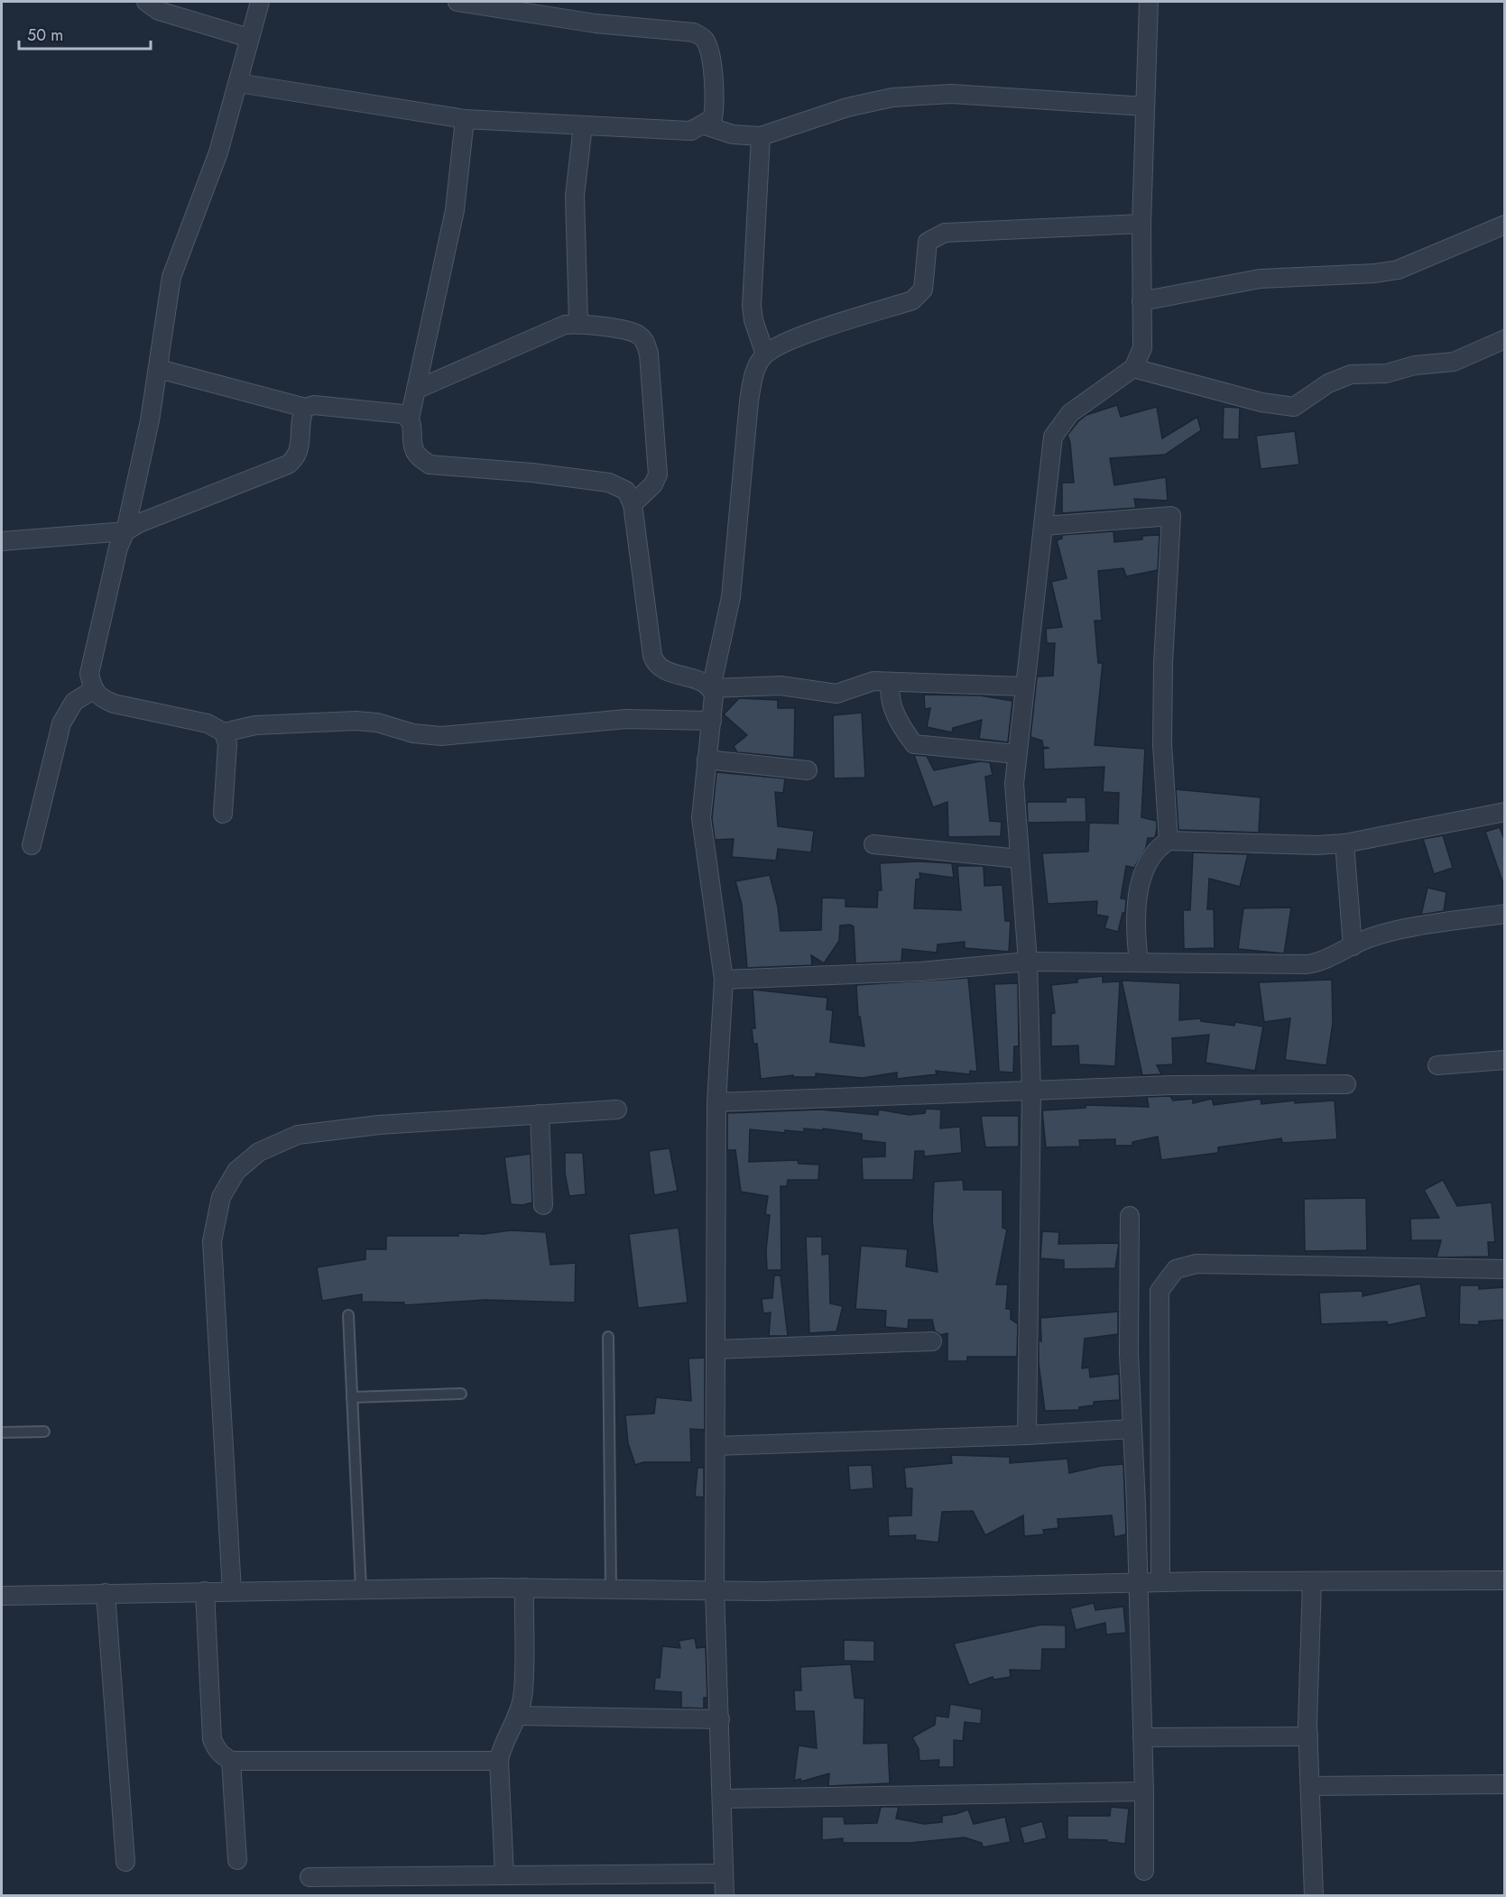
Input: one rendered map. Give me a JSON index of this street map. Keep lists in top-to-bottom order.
{
  "scale_bar": "50 m"
}
